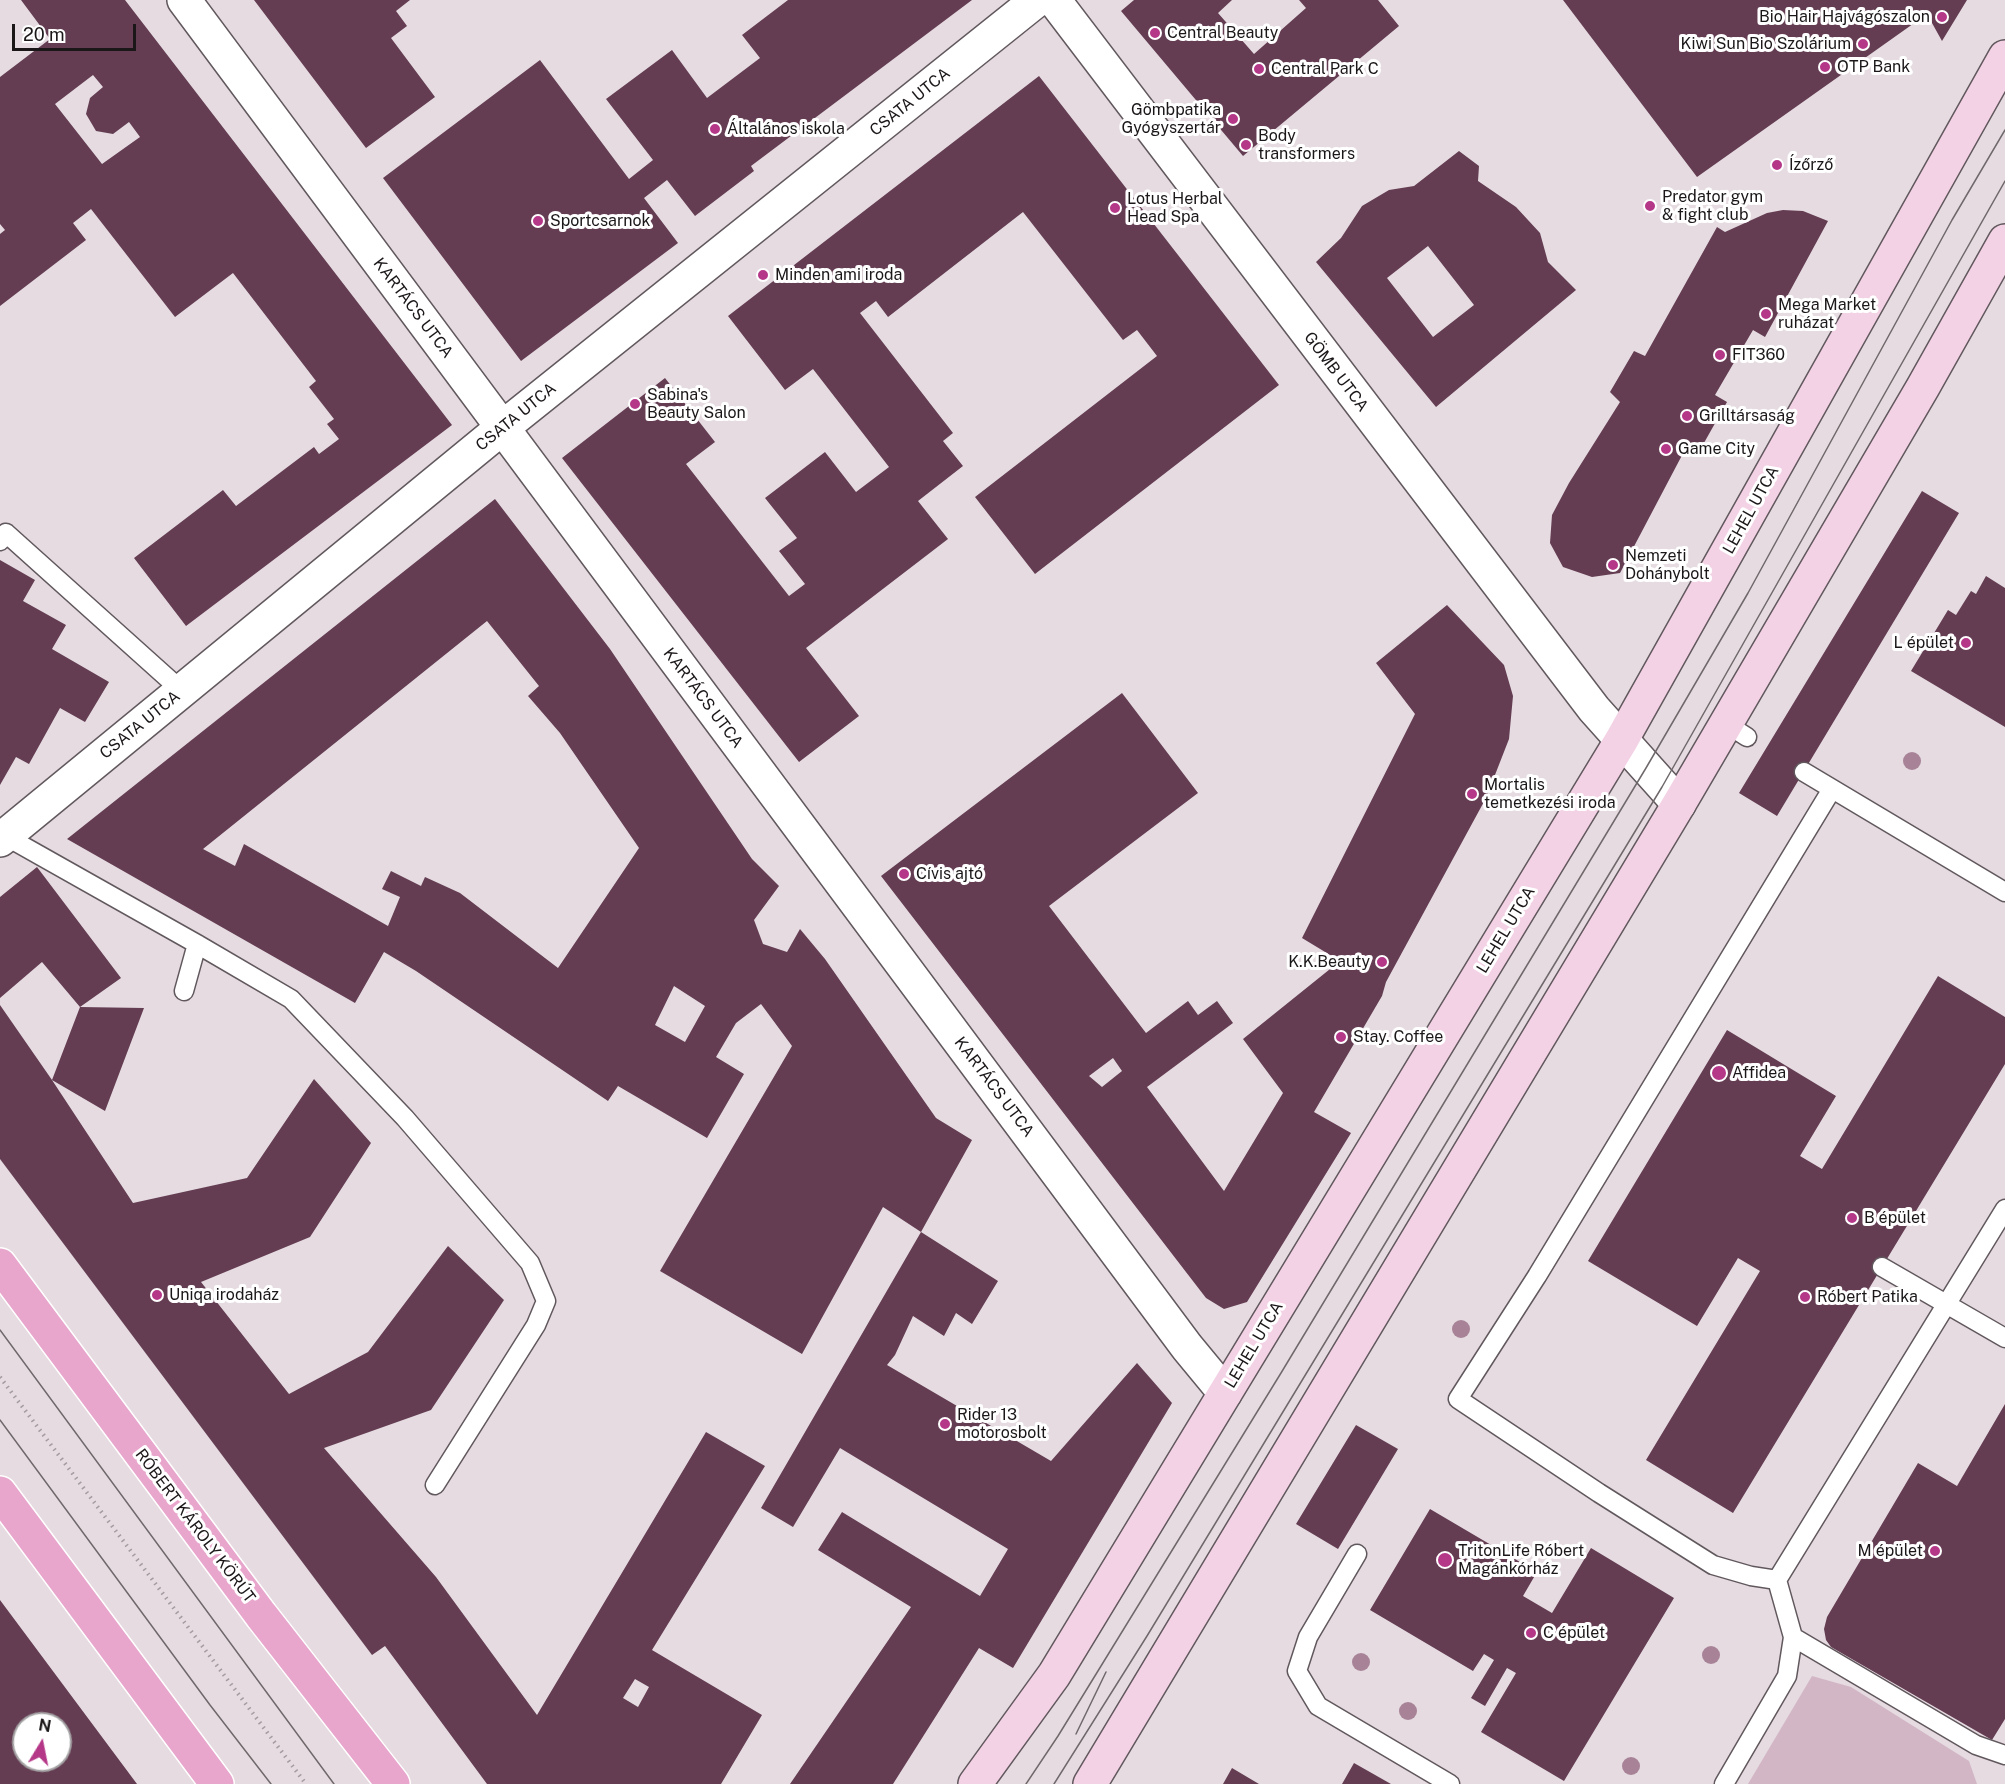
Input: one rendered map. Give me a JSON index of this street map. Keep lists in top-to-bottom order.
{
  "streets": {
    "main road": ["LEHEL UTCA", "RÓBERT KÁROLY KÖRÚT"],
    "street": ["CSATA UTCA", "KARTÁCS UTCA", "GÖMB UTCA"]
  },
  "crossings": [
    ["CSATA UTCA", "KARTÁCS UTCA"],
    ["KARTÁCS UTCA", "LEHEL UTCA"],
    ["GÖMB UTCA", "LEHEL UTCA"]
  ],
  "places": [
    "Bio Hair Hajvágószalon",
    "Central Beauty",
    "Kiwi Sun Bio Szolárium",
    "OTP Bank",
    "Central Park C",
    "Gömbpatika Gyógyszertár",
    "Általános iskola",
    "Body transformers",
    "Ízőrző",
    "Predator gym & fight club",
    "Lotus Herbal Head Spa",
    "Sportcsarnok",
    "Minden ami iroda",
    "Mega Market ruházat",
    "FIT360",
    "Sabina's Beauty Salon",
    "Grilltársaság",
    "Game City",
    "Nemzeti Dohánybolt",
    "L épület",
    "Mortalis temetkezési iroda",
    "Cívis ajtó",
    "K.K.Beauty",
    "Stay. Coffee",
    "Affidea",
    "B épület",
    "Uniqa irodaház",
    "Róbert Patika",
    "Rider 13 motorosbolt",
    "M épület",
    "TritonLife Róbert Magánkórház",
    "C épület"
  ],
  "scale_bar": "20 m",
  "north": "top"
}
